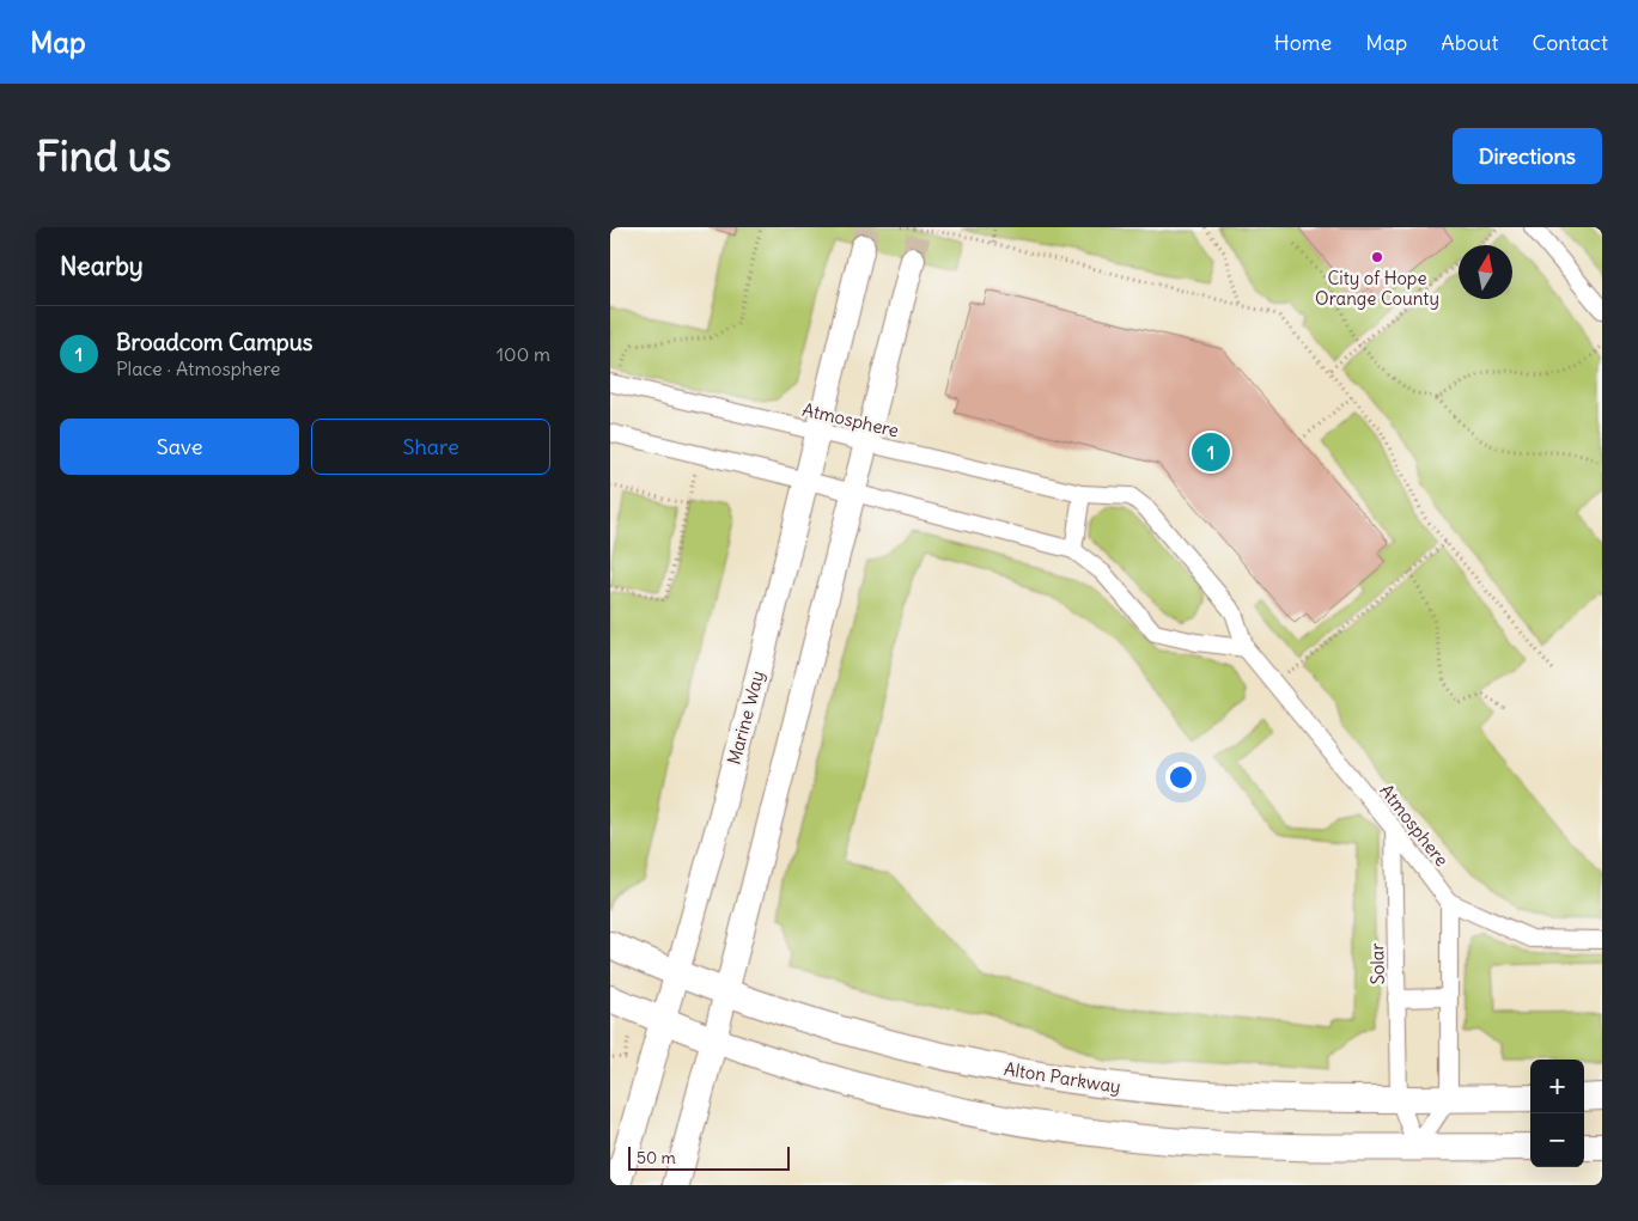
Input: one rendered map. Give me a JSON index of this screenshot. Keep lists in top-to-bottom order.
{
  "streets": {
    "main road": ["Marine Way", "Alton Parkway"],
    "street": ["Atmosphere", "Solar"]
  },
  "crossings": [
    ["Atmosphere", "Marine Way"],
    ["Atmosphere", "Solar"],
    ["Marine Way", "Alton Parkway"],
    ["Solar", "Alton Parkway"]
  ],
  "places": ["City of Hope Orange County"],
  "scale_bar": "50 m",
  "north": "top",
  "page": {
    "header": "Map",
    "nav": [
      "Home",
      "Map",
      "About",
      "Contact"
    ],
    "buttons": [
      "Directions",
      ["Save", "Share"]
    ],
    "title": "Find us",
    "heading": "Nearby",
    "list": [
      {
        "mark": "1",
        "name": "Broadcom Campus",
        "note": "Place · Atmosphere",
        "value": "100 m"
      }
    ],
    "pins": "1",
    "map_buttons": ["+", "−"],
    "scale": "50 m"
  }
}
